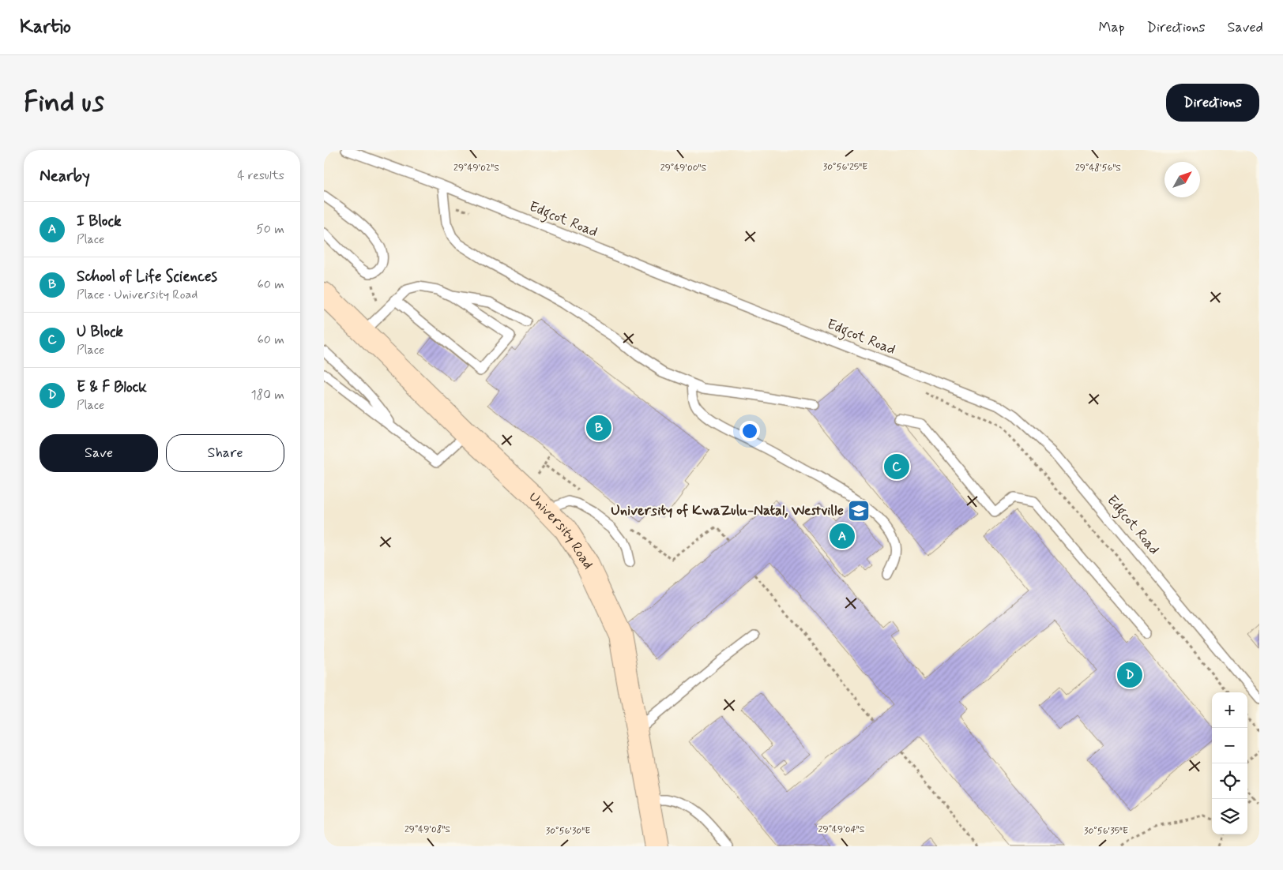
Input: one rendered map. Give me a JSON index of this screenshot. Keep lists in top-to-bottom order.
{
  "streets": {
    "street": ["University Road"],
    "lane": ["Edgcot Road"]
  },
  "places": {
    "school or university": ["University of KwaZulu-Natal, Westville"]
  },
  "north": "top right",
  "page": {
    "header": "Kartio",
    "nav": ["Map", "Directions", "Saved"],
    "buttons": [
      "Directions",
      ["Save", "Share"]
    ],
    "title": "Find us",
    "heading": ["Nearby", "4 results"],
    "list": [
      {
        "mark": "A",
        "name": "I Block",
        "note": "Place",
        "value": "50 m"
      },
      {
        "mark": "B",
        "name": "School of Life Sciences",
        "note": "Place · University Road",
        "value": "60 m"
      },
      {
        "mark": "C",
        "name": "U Block",
        "note": "Place",
        "value": "60 m"
      },
      {
        "mark": "D",
        "name": "E & F Block",
        "note": "Place",
        "value": "180 m"
      }
    ],
    "pins": [
      "B",
      "C",
      "A",
      "D"
    ],
    "map_buttons": ["+", "−"]
  },
  "coordinates": [
    "30°56'25\"E",
    "29°49'02\"S",
    "29°49'00\"S",
    "29°48'56\"S",
    "29°49'08\"S",
    "29°49'04\"S",
    "30°56'30\"E",
    "30°56'35\"E"
  ]
}
